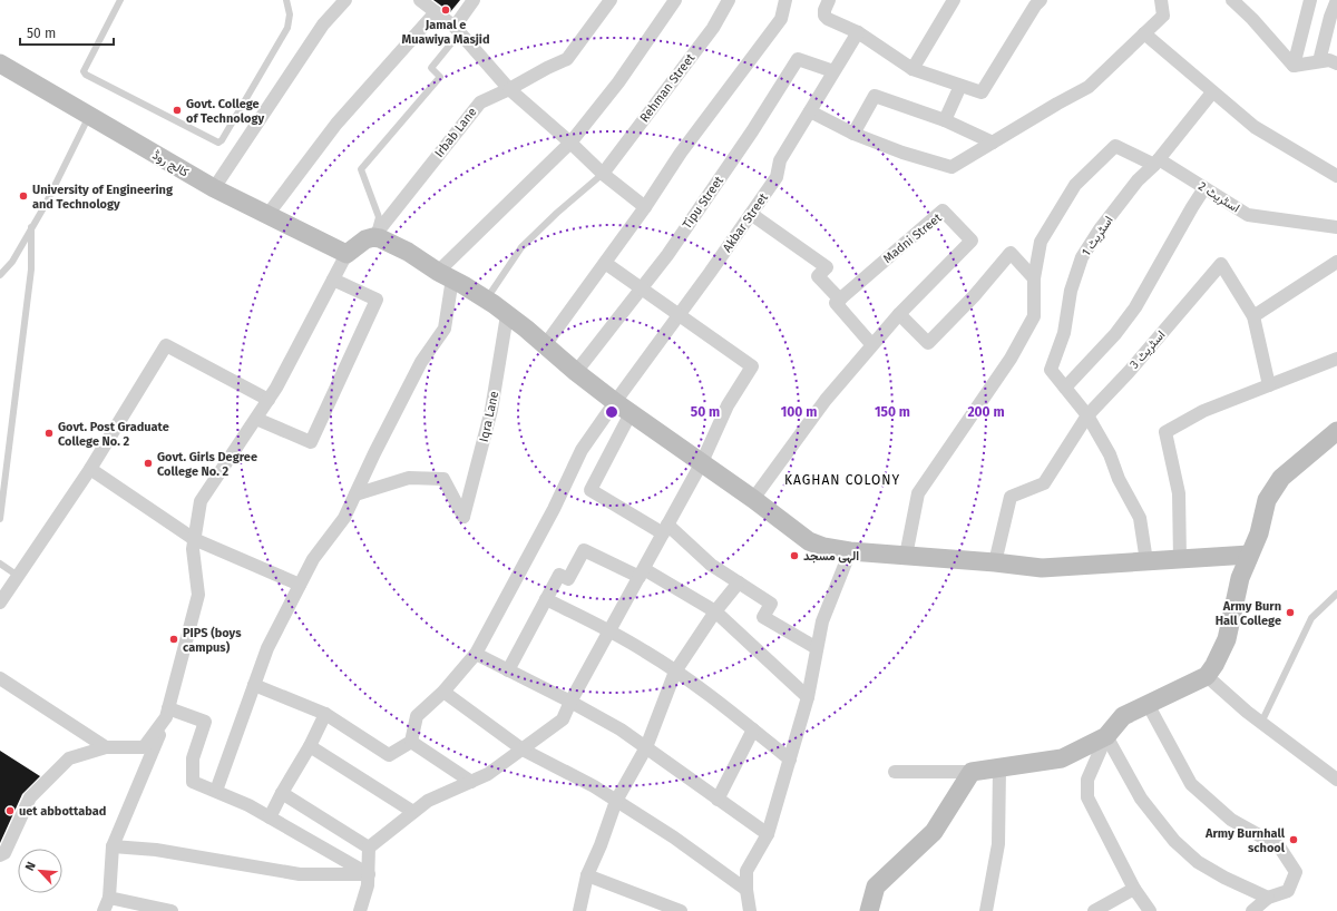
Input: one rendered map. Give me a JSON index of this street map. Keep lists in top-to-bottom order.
{
  "streets": {
    "street": [
      "Rehman Street",
      "Irbab Lane",
      "کالج روڈ",
      "اسٹریٹ 2",
      "Tipu Street",
      "Akbar Street",
      "اسٹریٹ 1",
      "Madni Street",
      "اسٹریٹ 3",
      "Iqra Lane"
    ]
  },
  "crossings": [
    ["اسٹریٹ 2", "اسٹریٹ 1"],
    ["Tipu Street", "Akbar Street"],
    ["اسٹریٹ 1", "اسٹریٹ 3"]
  ],
  "districts": ["KAGHAN COLONY"],
  "places": [
    "Jamal e Muawiya Masjid",
    "Govt. College of Technology",
    "University of Engineering and Technology",
    "Govt. Post Graduate College No. 2",
    "Govt. Girls Degree College No. 2",
    "الہی مسجد",
    "Army Burn Hall College",
    "PIPS (boys campus)",
    "uet abbottabad",
    "Army Burnhall school"
  ],
  "scale_bar": "50 m",
  "north": "top left",
  "rings": [
    "50 m",
    "100 m",
    "150 m",
    "200 m"
  ]
}
